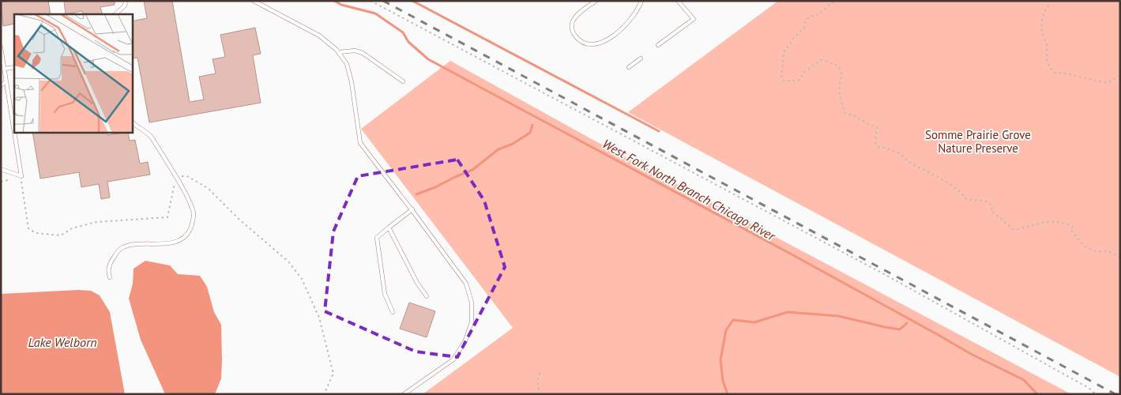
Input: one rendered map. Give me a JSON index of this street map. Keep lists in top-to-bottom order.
{
  "water": ["West Fork North Branch Chicago River", "Lake Welborn"],
  "parks": ["Somme Prairie Grove Nature Preserve"]
}
